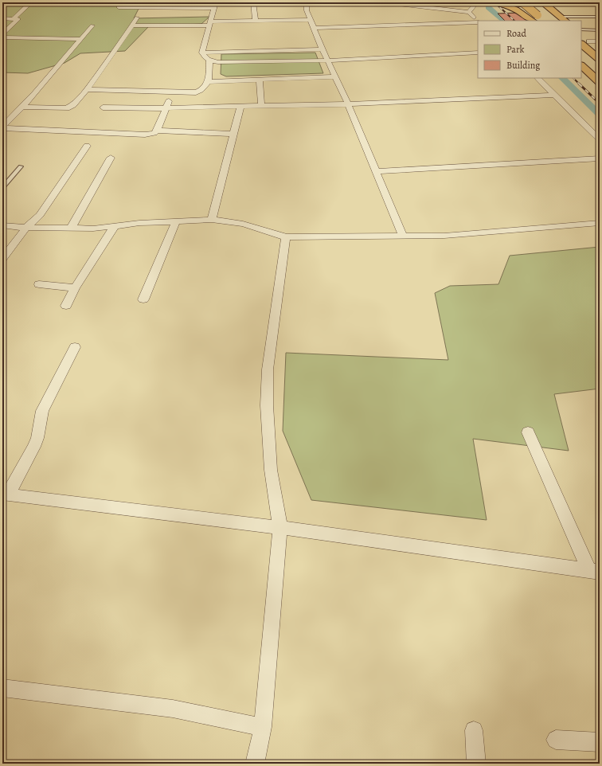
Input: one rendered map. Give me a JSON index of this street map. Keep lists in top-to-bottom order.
{
  "legend": ["Road", "Park", "Building"]
}
